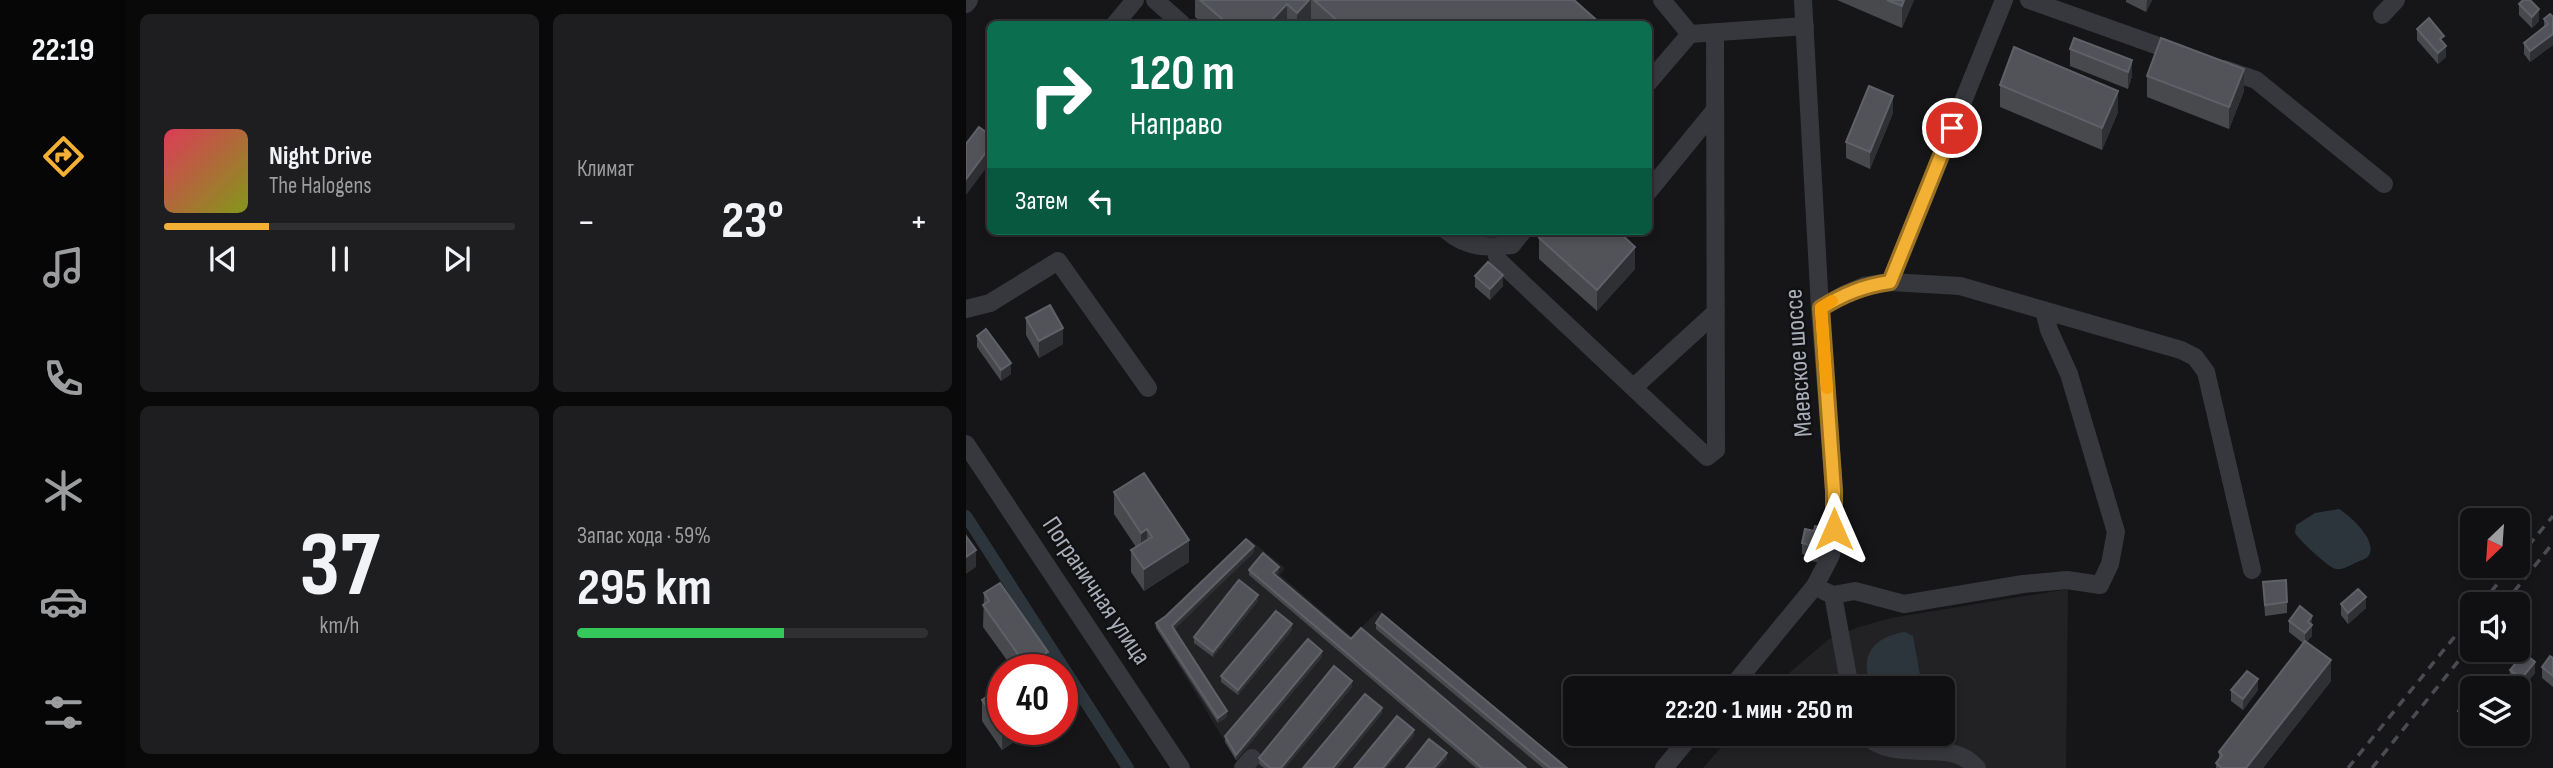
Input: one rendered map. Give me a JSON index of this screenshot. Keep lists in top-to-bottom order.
{
  "streets": {
    "street": ["Маевское шоссе", "Пограничная улица"]
  },
  "north": "bottom left",
  "page": {
    "tabs": "22:19",
    "tile": [
      "Климат",
      ["37", "km/h"],
      ["Запас хода · 59%", "295 km"]
    ],
    "turn": ["120 m", "Направо"],
    "song": ["Night Drive", "The Halogens"],
    "then": "Затем",
    "heat": ["−", "23°", "+"],
    "limit": "40",
    "trip": "22:20 · 1 мин · 250 m"
  }
}
